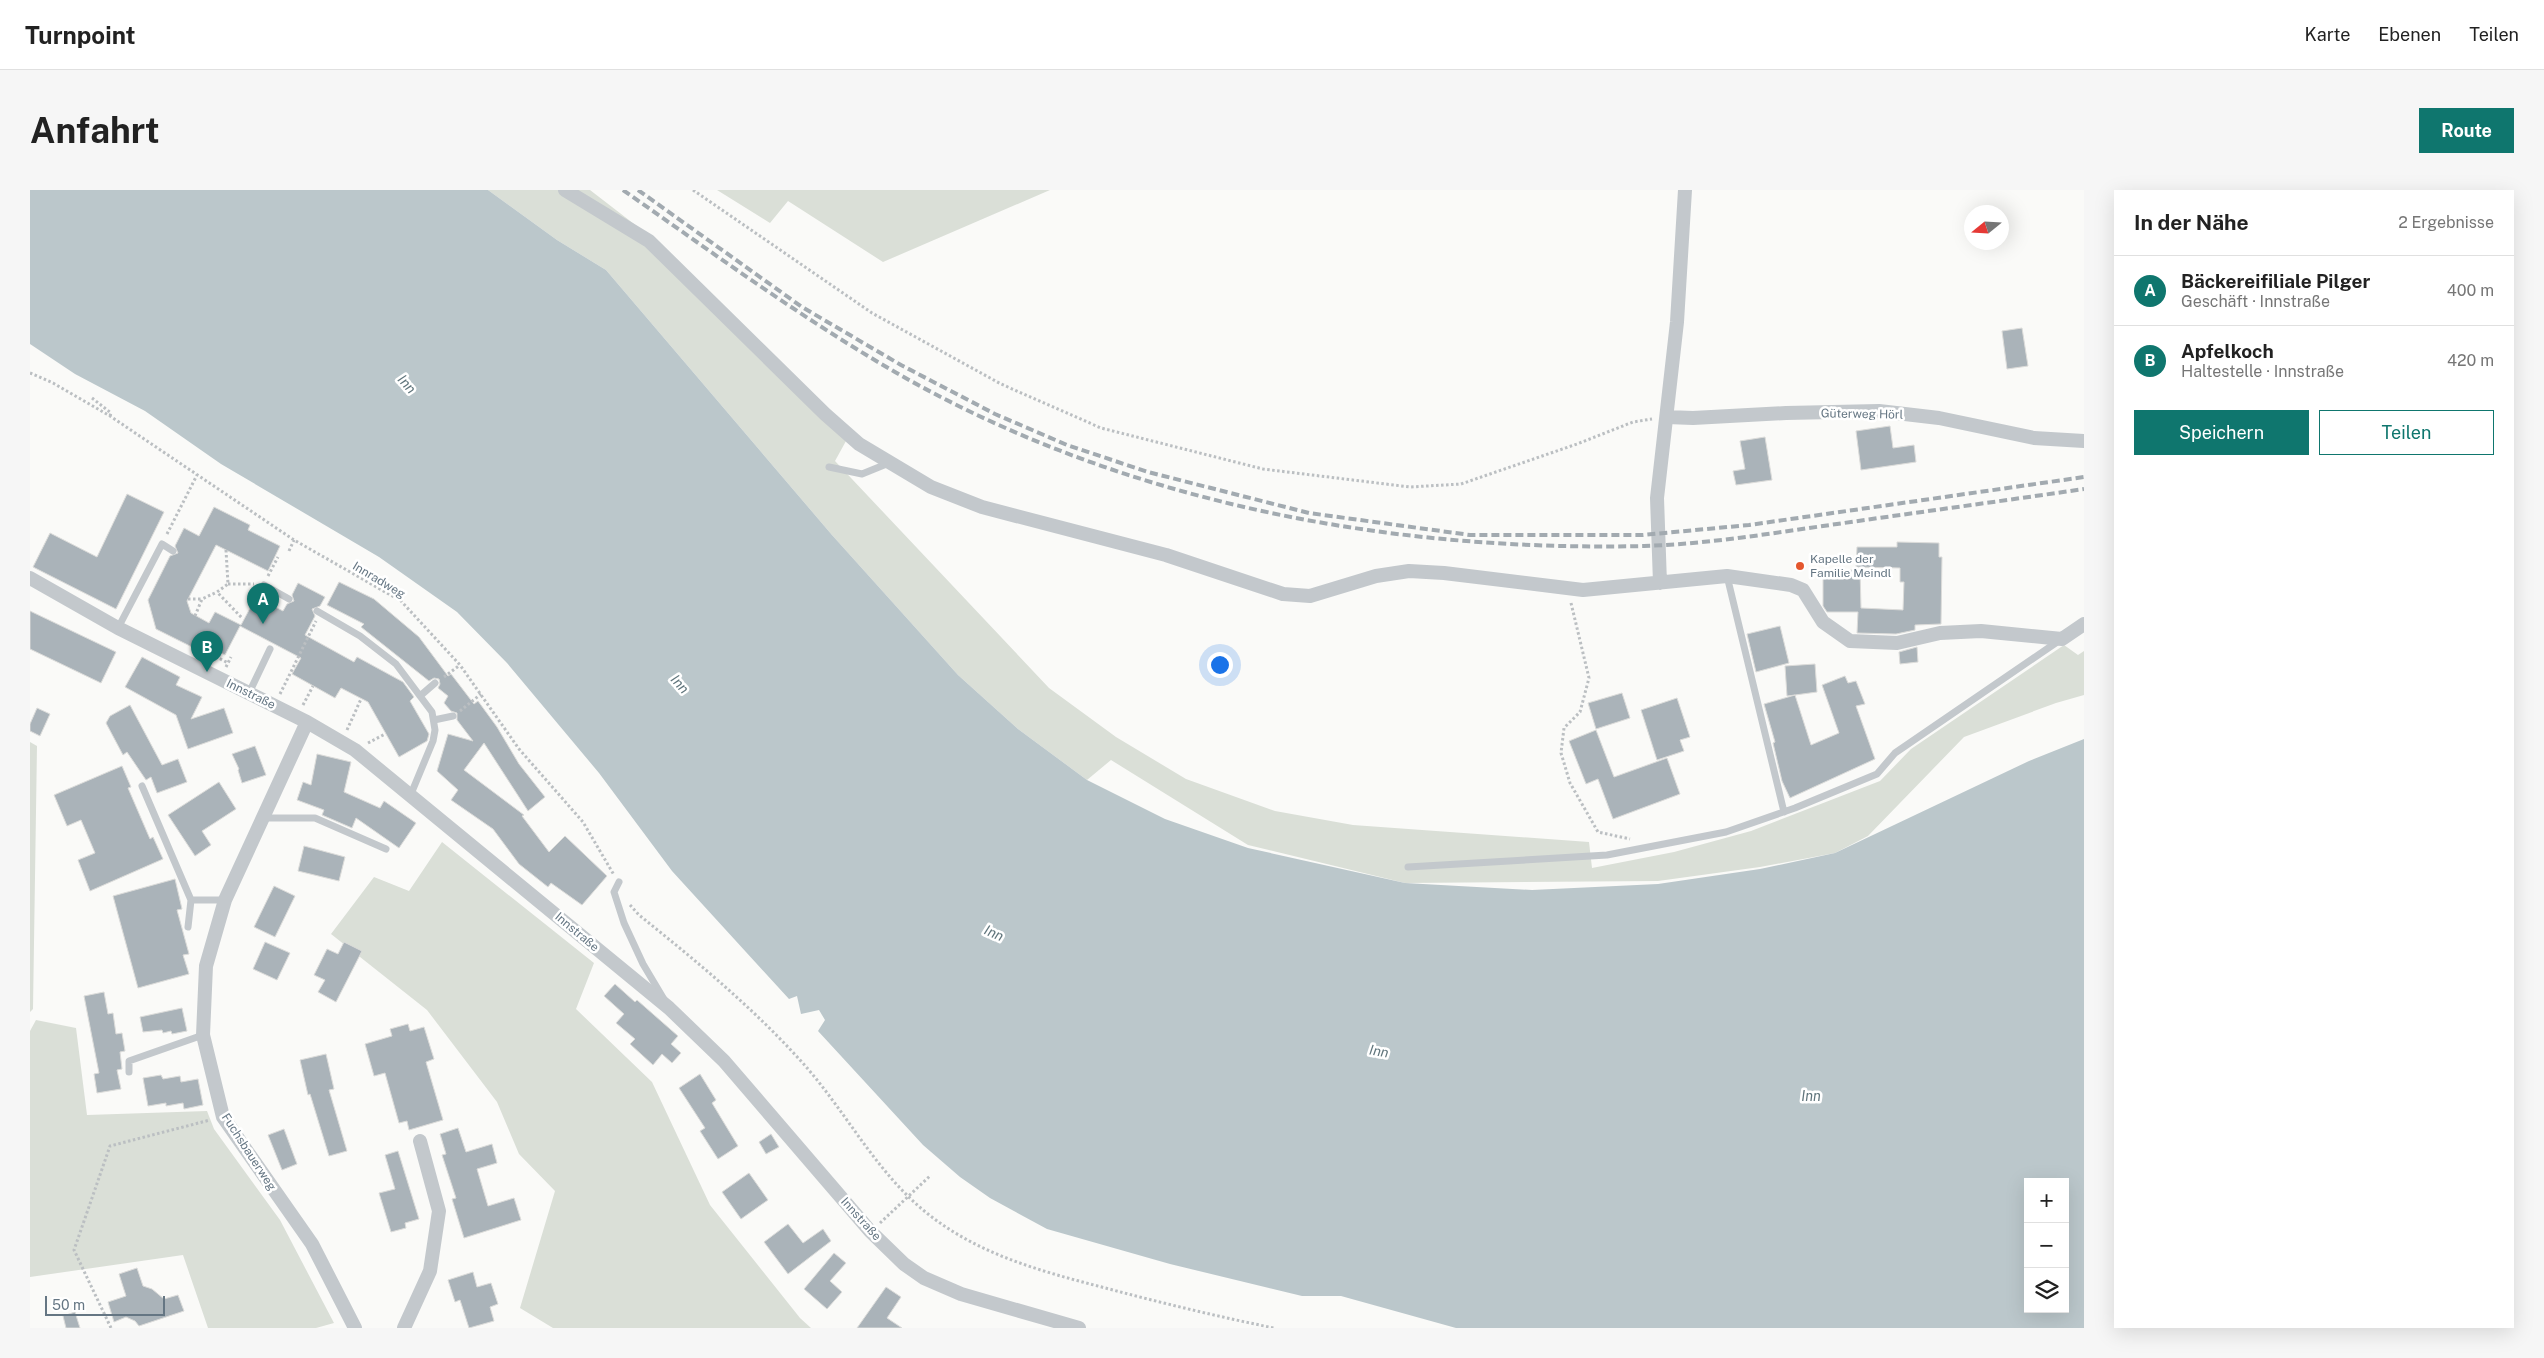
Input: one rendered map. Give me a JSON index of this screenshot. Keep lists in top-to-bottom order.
{
  "streets": {
    "street": ["Güterweg Hörl", "Innstraße", "Fuchsbauerweg"],
    "path": ["Innradweg"]
  },
  "crossings": [
    ["Innstraße", "Fuchsbauerweg"]
  ],
  "water": ["Inn"],
  "places": ["Kapelle der Familie Meindl"],
  "scale_bar": "50 m",
  "north": "left",
  "page": {
    "header": "Turnpoint",
    "nav": ["Karte", "Ebenen", "Teilen"],
    "buttons": [
      "Route",
      ["Speichern", "Teilen"]
    ],
    "title": "Anfahrt",
    "heading": ["In der Nähe", "2 Ergebnisse"],
    "list": [
      {
        "mark": "A",
        "name": "Bäckereifiliale Pilger",
        "note": "Geschäft · Innstraße",
        "value": "400 m"
      },
      {
        "mark": "B",
        "name": "Apfelkoch",
        "note": "Haltestelle · Innstraße",
        "value": "420 m"
      }
    ],
    "pins": ["A", "B"],
    "map_buttons": ["+", "−"],
    "scale": "50 m"
  }
}
